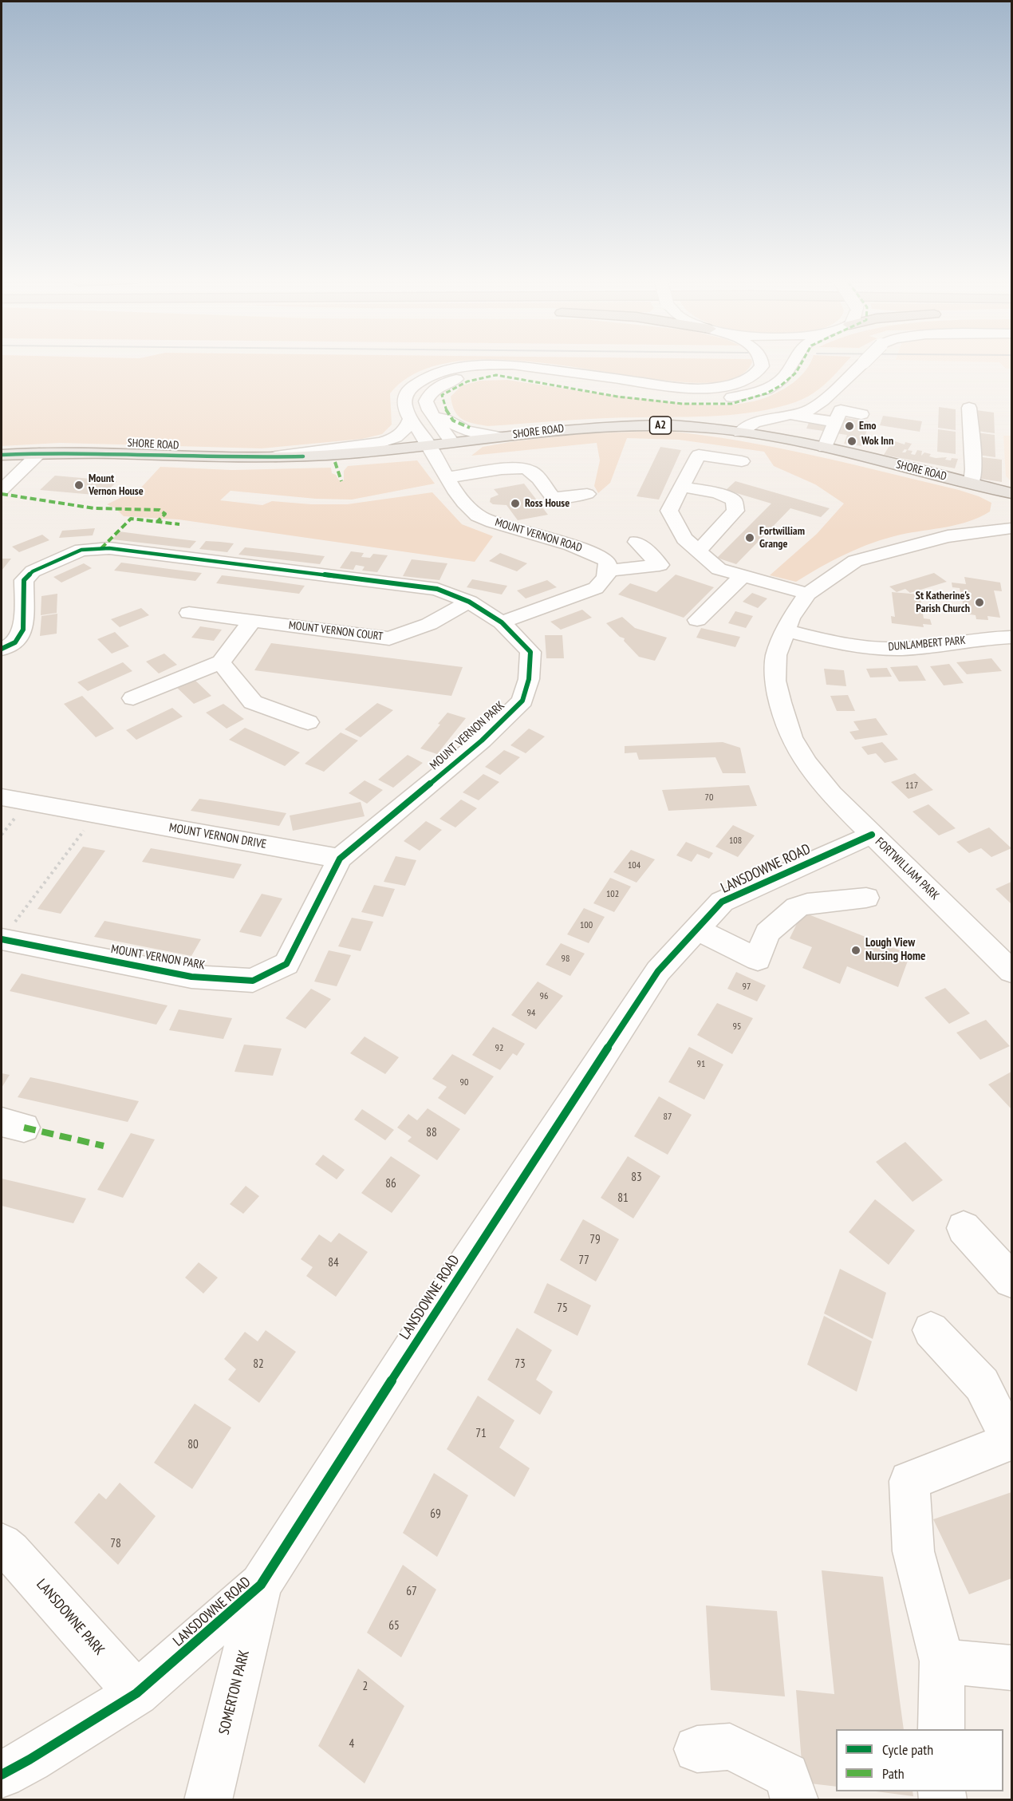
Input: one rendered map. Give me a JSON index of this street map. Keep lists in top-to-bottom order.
{
  "streets": {
    "main road": ["A2", "SHORE ROAD"],
    "street": [
      "MOUNT VERNON ROAD",
      "MOUNT VERNON COURT",
      "DUNLAMBERT PARK",
      "MOUNT VERNON PARK",
      "MOUNT VERNON DRIVE",
      "LANSDOWNE ROAD",
      "FORTWILLIAM PARK",
      "LANSDOWNE PARK",
      "SOMERTON PARK"
    ]
  },
  "crossings": [
    ["SHORE ROAD", "MOUNT VERNON ROAD"],
    ["MOUNT VERNON COURT", "MOUNT VERNON PARK"],
    ["DUNLAMBERT PARK", "FORTWILLIAM PARK"],
    ["MOUNT VERNON PARK", "MOUNT VERNON DRIVE"],
    ["LANSDOWNE ROAD", "FORTWILLIAM PARK"],
    ["LANSDOWNE ROAD", "LANSDOWNE PARK"],
    ["LANSDOWNE ROAD", "SOMERTON PARK"]
  ],
  "places": [
    "Emo",
    "Wok Inn",
    "Mount Vernon House",
    "Ross House",
    "Fortwilliam Grange",
    "St Katherine's Parish Church",
    "Lough View Nursing Home"
  ],
  "house_numbers": [
    "117",
    "70",
    "108",
    "104",
    "102",
    "100",
    "98",
    "97",
    "96",
    "94",
    "95",
    "92",
    "91",
    "90",
    "87",
    "88",
    "83",
    "86",
    "81",
    "79",
    "77",
    "84",
    "75",
    "82",
    "73",
    "71",
    "80",
    "69",
    "78",
    "67",
    "65",
    "2",
    "4"
  ],
  "legend": ["Cycle path", "Path"]
}
